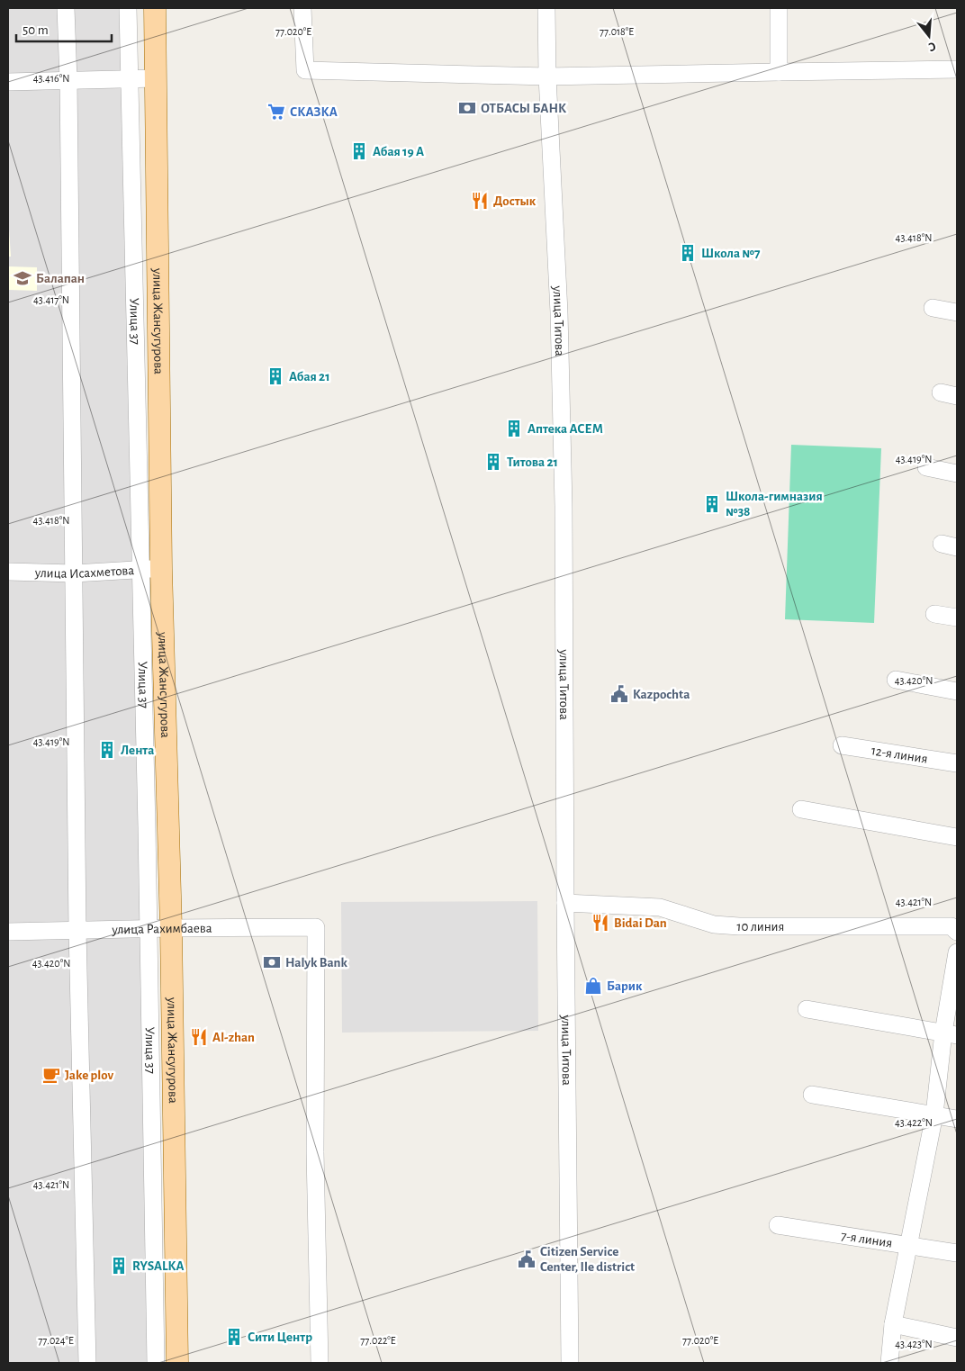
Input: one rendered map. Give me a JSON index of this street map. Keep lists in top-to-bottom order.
{
  "streets": {
    "main road": ["улица Жансугурова"],
    "street": [
      "улица Титова",
      "Улица 37",
      "улица Исахметова",
      "12-я линия",
      "10 линия",
      "улица Рахимбаева",
      "7-я линия"
    ]
  },
  "crossings": [
    ["улица Титова", "10 линия"],
    ["улица Жансугурова", "улица Исахметова"],
    ["улица Жансугурова", "улица Рахимбаева"]
  ],
  "places": {
    "bank": ["ОТБАСЫ БАНК", "Halyk Bank"],
    "supermarket": ["СКАЗКА"],
    "building": [
      "Абая 19 А",
      "Школа №7",
      "Абая 21",
      "Аптека АСЕМ",
      "Титова 21",
      "Школа-гимназия №38",
      "Лента",
      "RYSALKA",
      "Сити Центр"
    ],
    "restaurant": ["Достык", "Bidai Dan", "Al-zhan"],
    "school or university": ["Балапан"],
    "public building": ["Kazpochta", "Citizen Service Center, Ile district"],
    "shop": ["Барик"],
    "cafe": ["Jake plov"]
  },
  "scale_bar": "50 m",
  "north": "bottom",
  "coordinates": [
    "77.020°E",
    "77.018°E",
    "43.416°N",
    "43.418°N",
    "43.417°N",
    "43.419°N",
    "43.420°N",
    "43.421°N",
    "43.422°N",
    "77.024°E",
    "77.022°E",
    "43.423°N"
  ]
}
